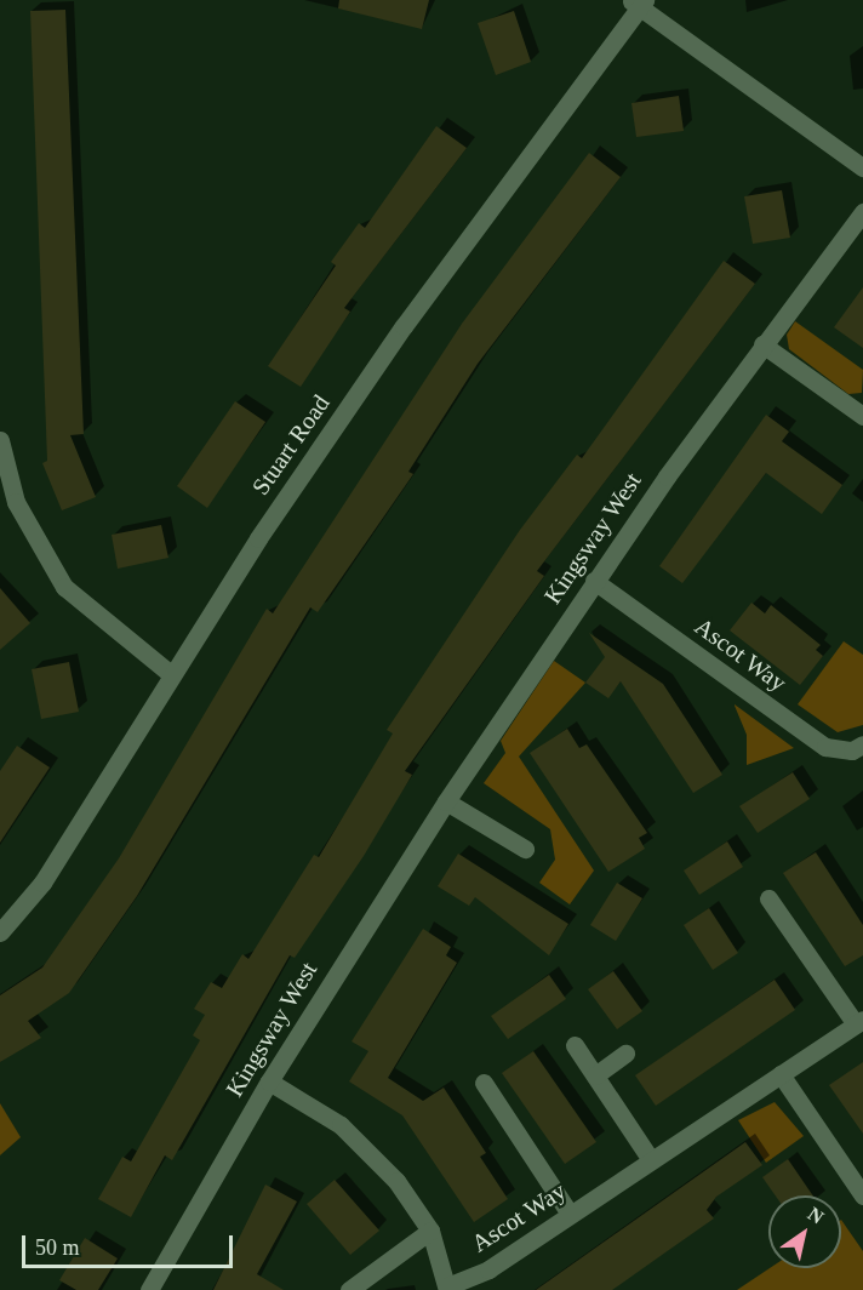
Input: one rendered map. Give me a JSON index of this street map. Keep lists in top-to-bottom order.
{
  "streets": {
    "street": ["Stuart Road", "Kingsway West", "Ascot Way"]
  },
  "crossings": [
    ["Kingsway West", "Ascot Way"]
  ],
  "scale_bar": "50 m",
  "north": "top right"
}
